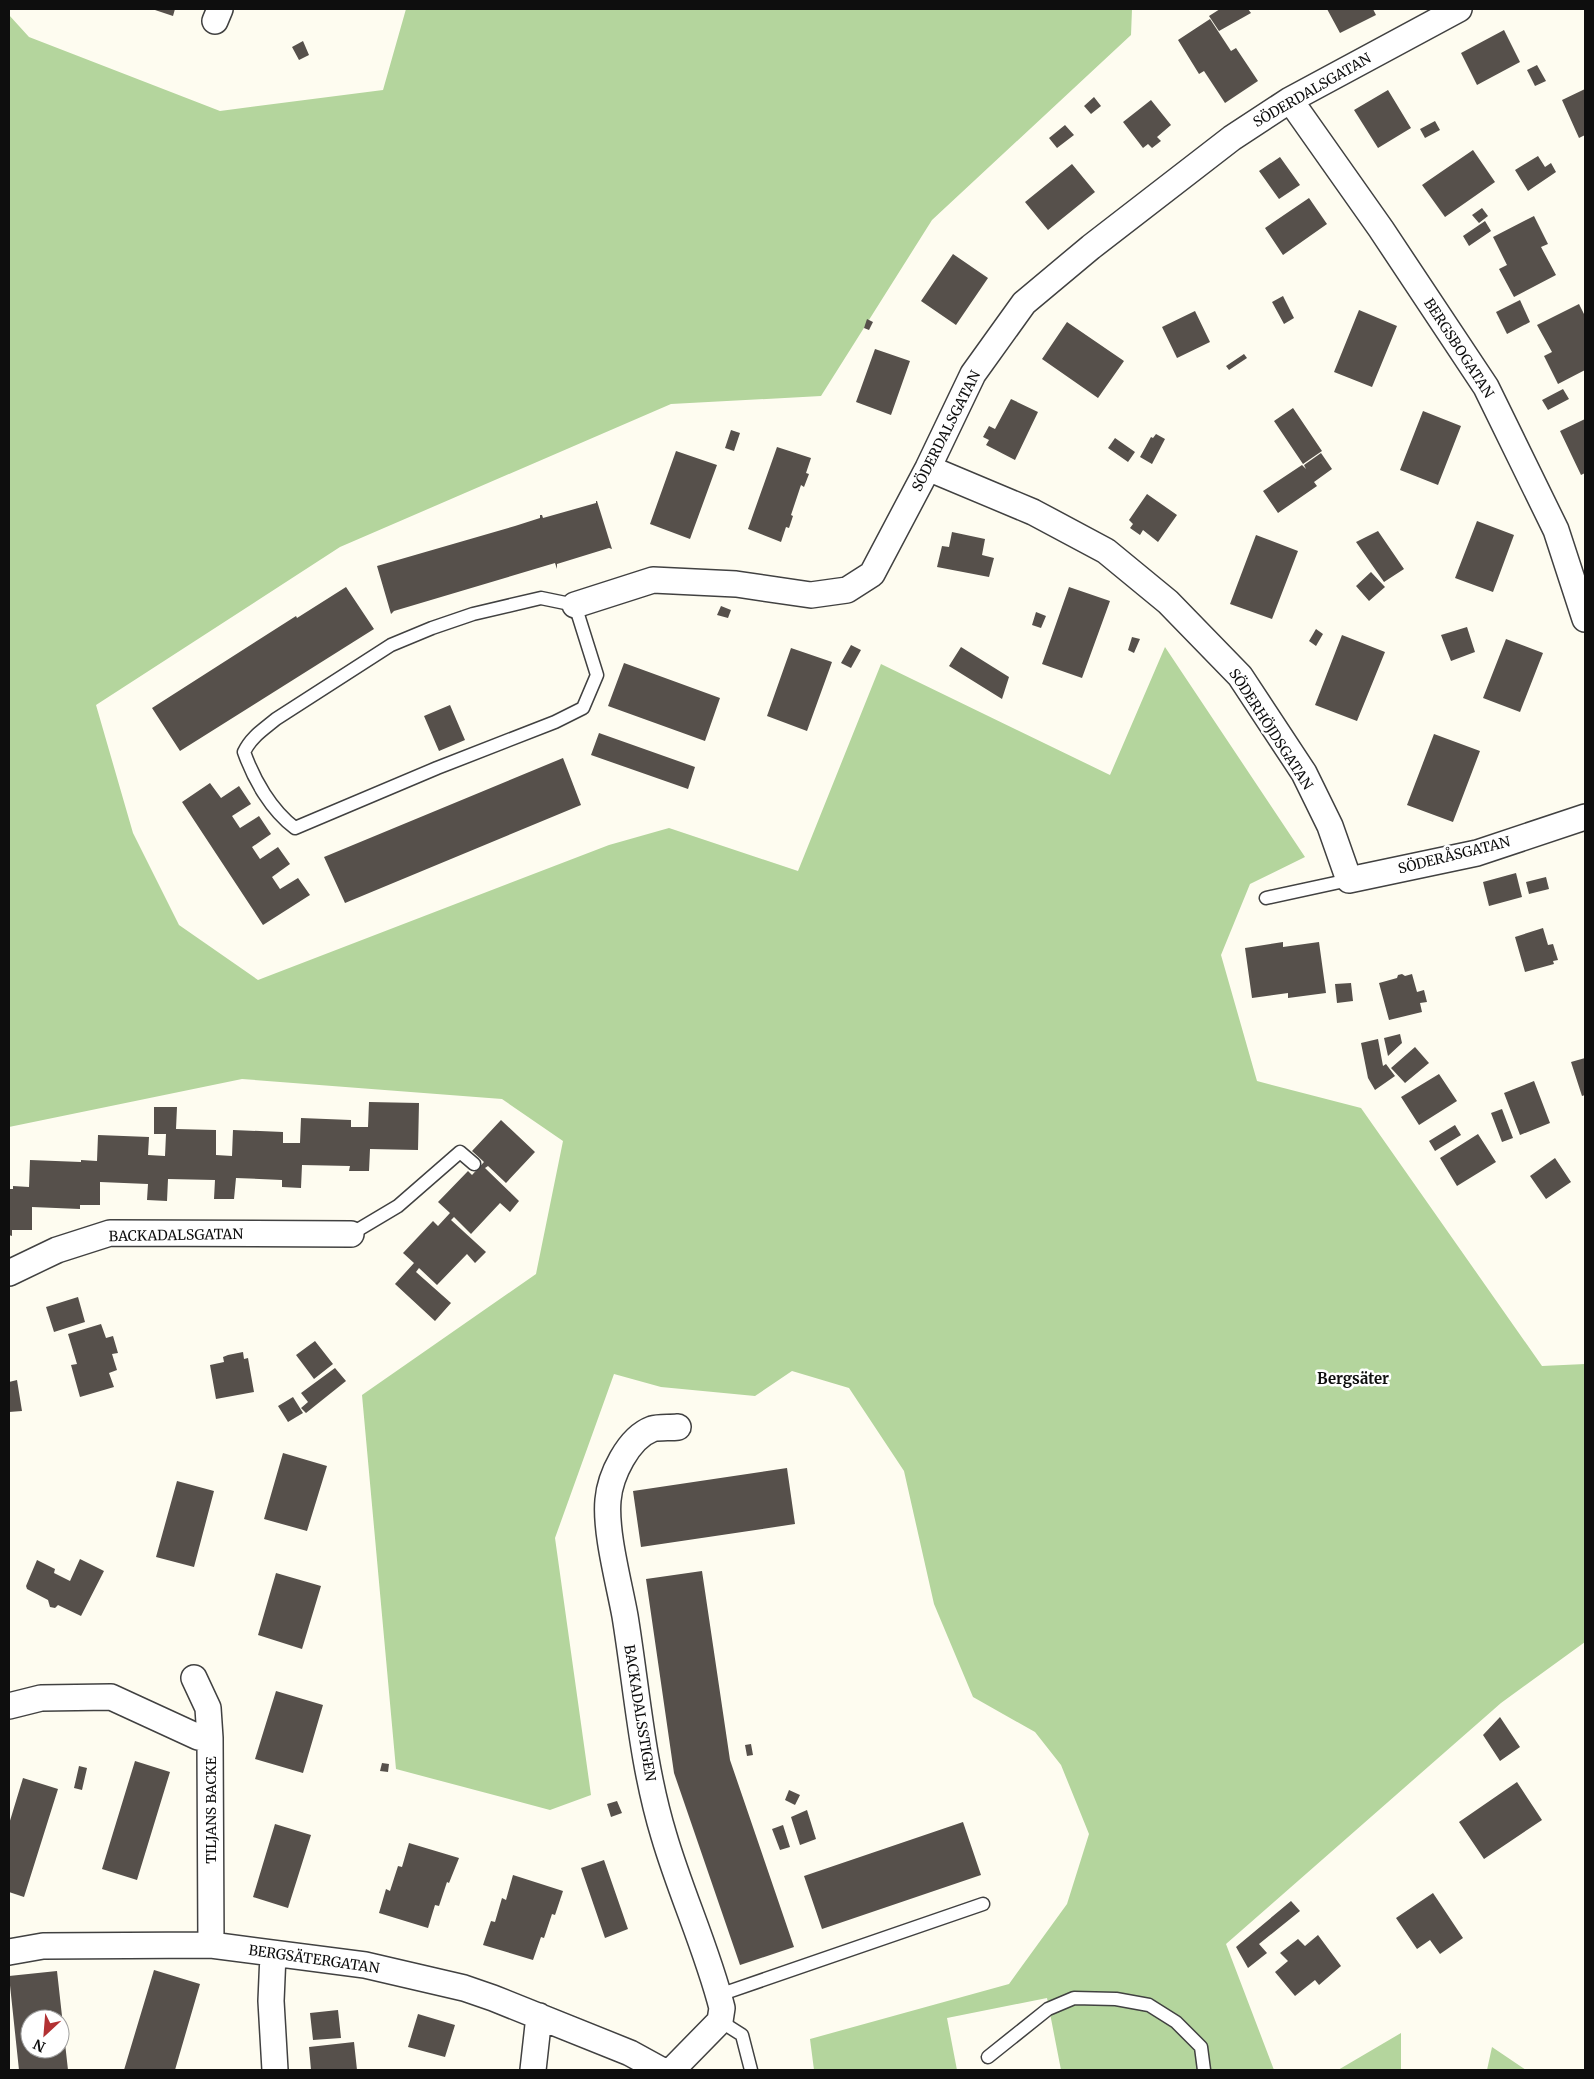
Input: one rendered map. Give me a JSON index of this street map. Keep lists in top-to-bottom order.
{
  "streets": {
    "street": [
      "SÖDERDALSGATAN",
      "BERGSBOGATAN",
      "SÖDERHÖJDSGATAN",
      "SÖDERÅSGATAN",
      "BACKADALSGATAN",
      "BACKADALSSTIGEN",
      "TILJANS BACKE",
      "BERGSÄTERGATAN"
    ]
  },
  "crossings": [
    ["SÖDERDALSGATAN", "BERGSBOGATAN"],
    ["SÖDERDALSGATAN", "SÖDERHÖJDSGATAN"],
    ["SÖDERHÖJDSGATAN", "SÖDERÅSGATAN"],
    ["TILJANS BACKE", "BERGSÄTERGATAN"]
  ],
  "districts": ["Bergsäter"],
  "north": "bottom left"
}
